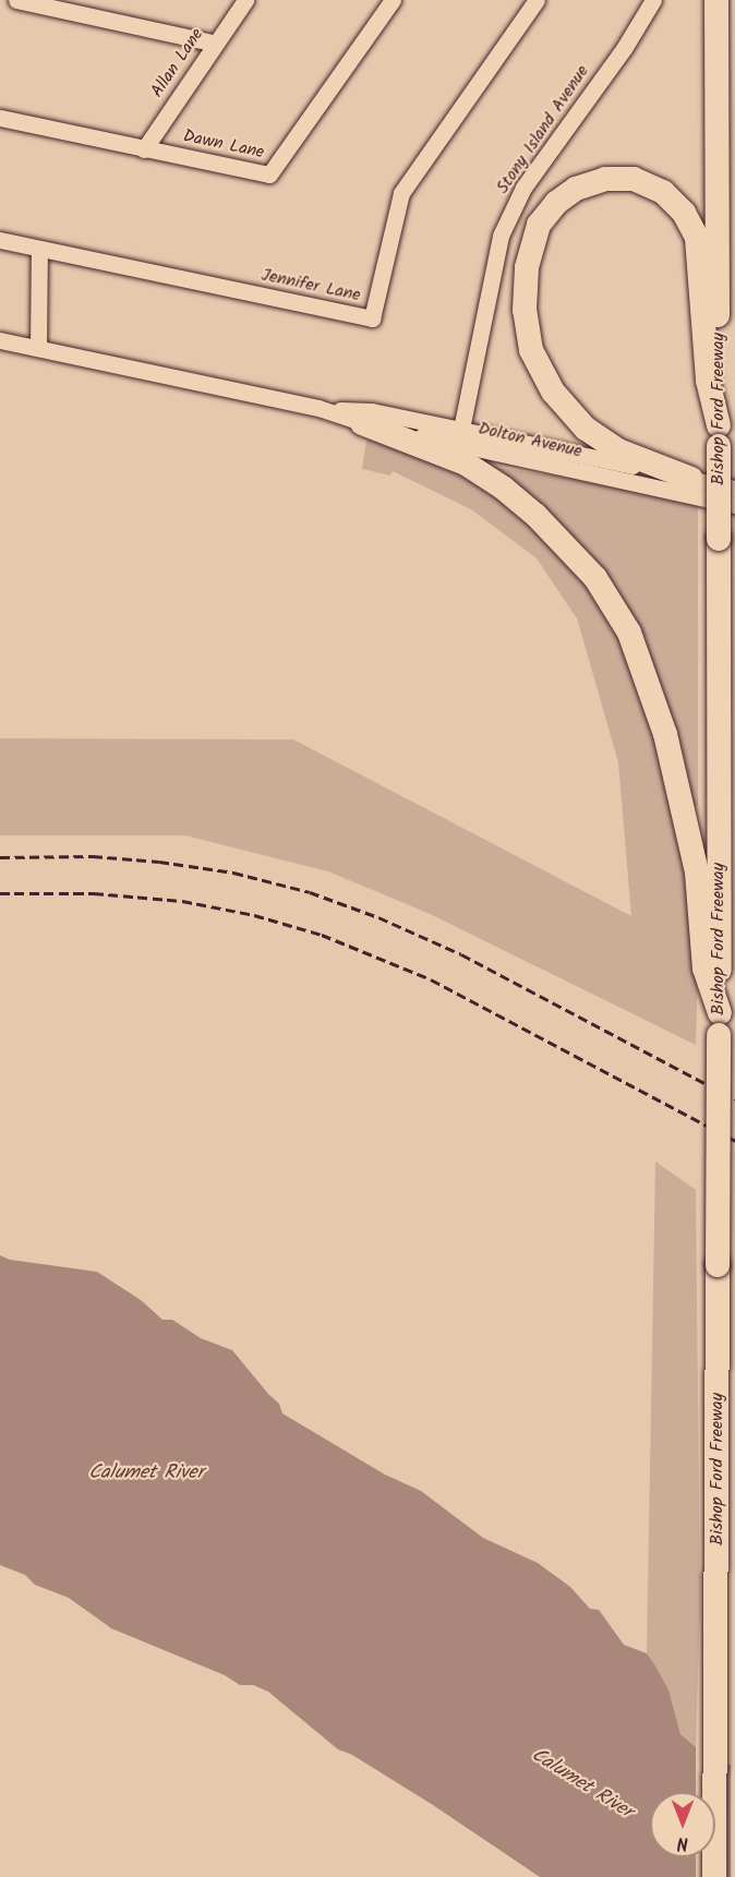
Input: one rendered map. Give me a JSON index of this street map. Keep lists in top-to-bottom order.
{
  "streets": {
    "highway": ["Bishop Ford Freeway"],
    "street": [
      "Allan Lane",
      "Stony Island Avenue",
      "Dawn Lane",
      "Jennifer Lane",
      "Dolton Avenue"
    ]
  },
  "crossings": [
    ["Allan Lane", "Dawn Lane"],
    ["Stony Island Avenue", "Dolton Avenue"]
  ],
  "water": ["Calumet River"],
  "north": "bottom"
}
